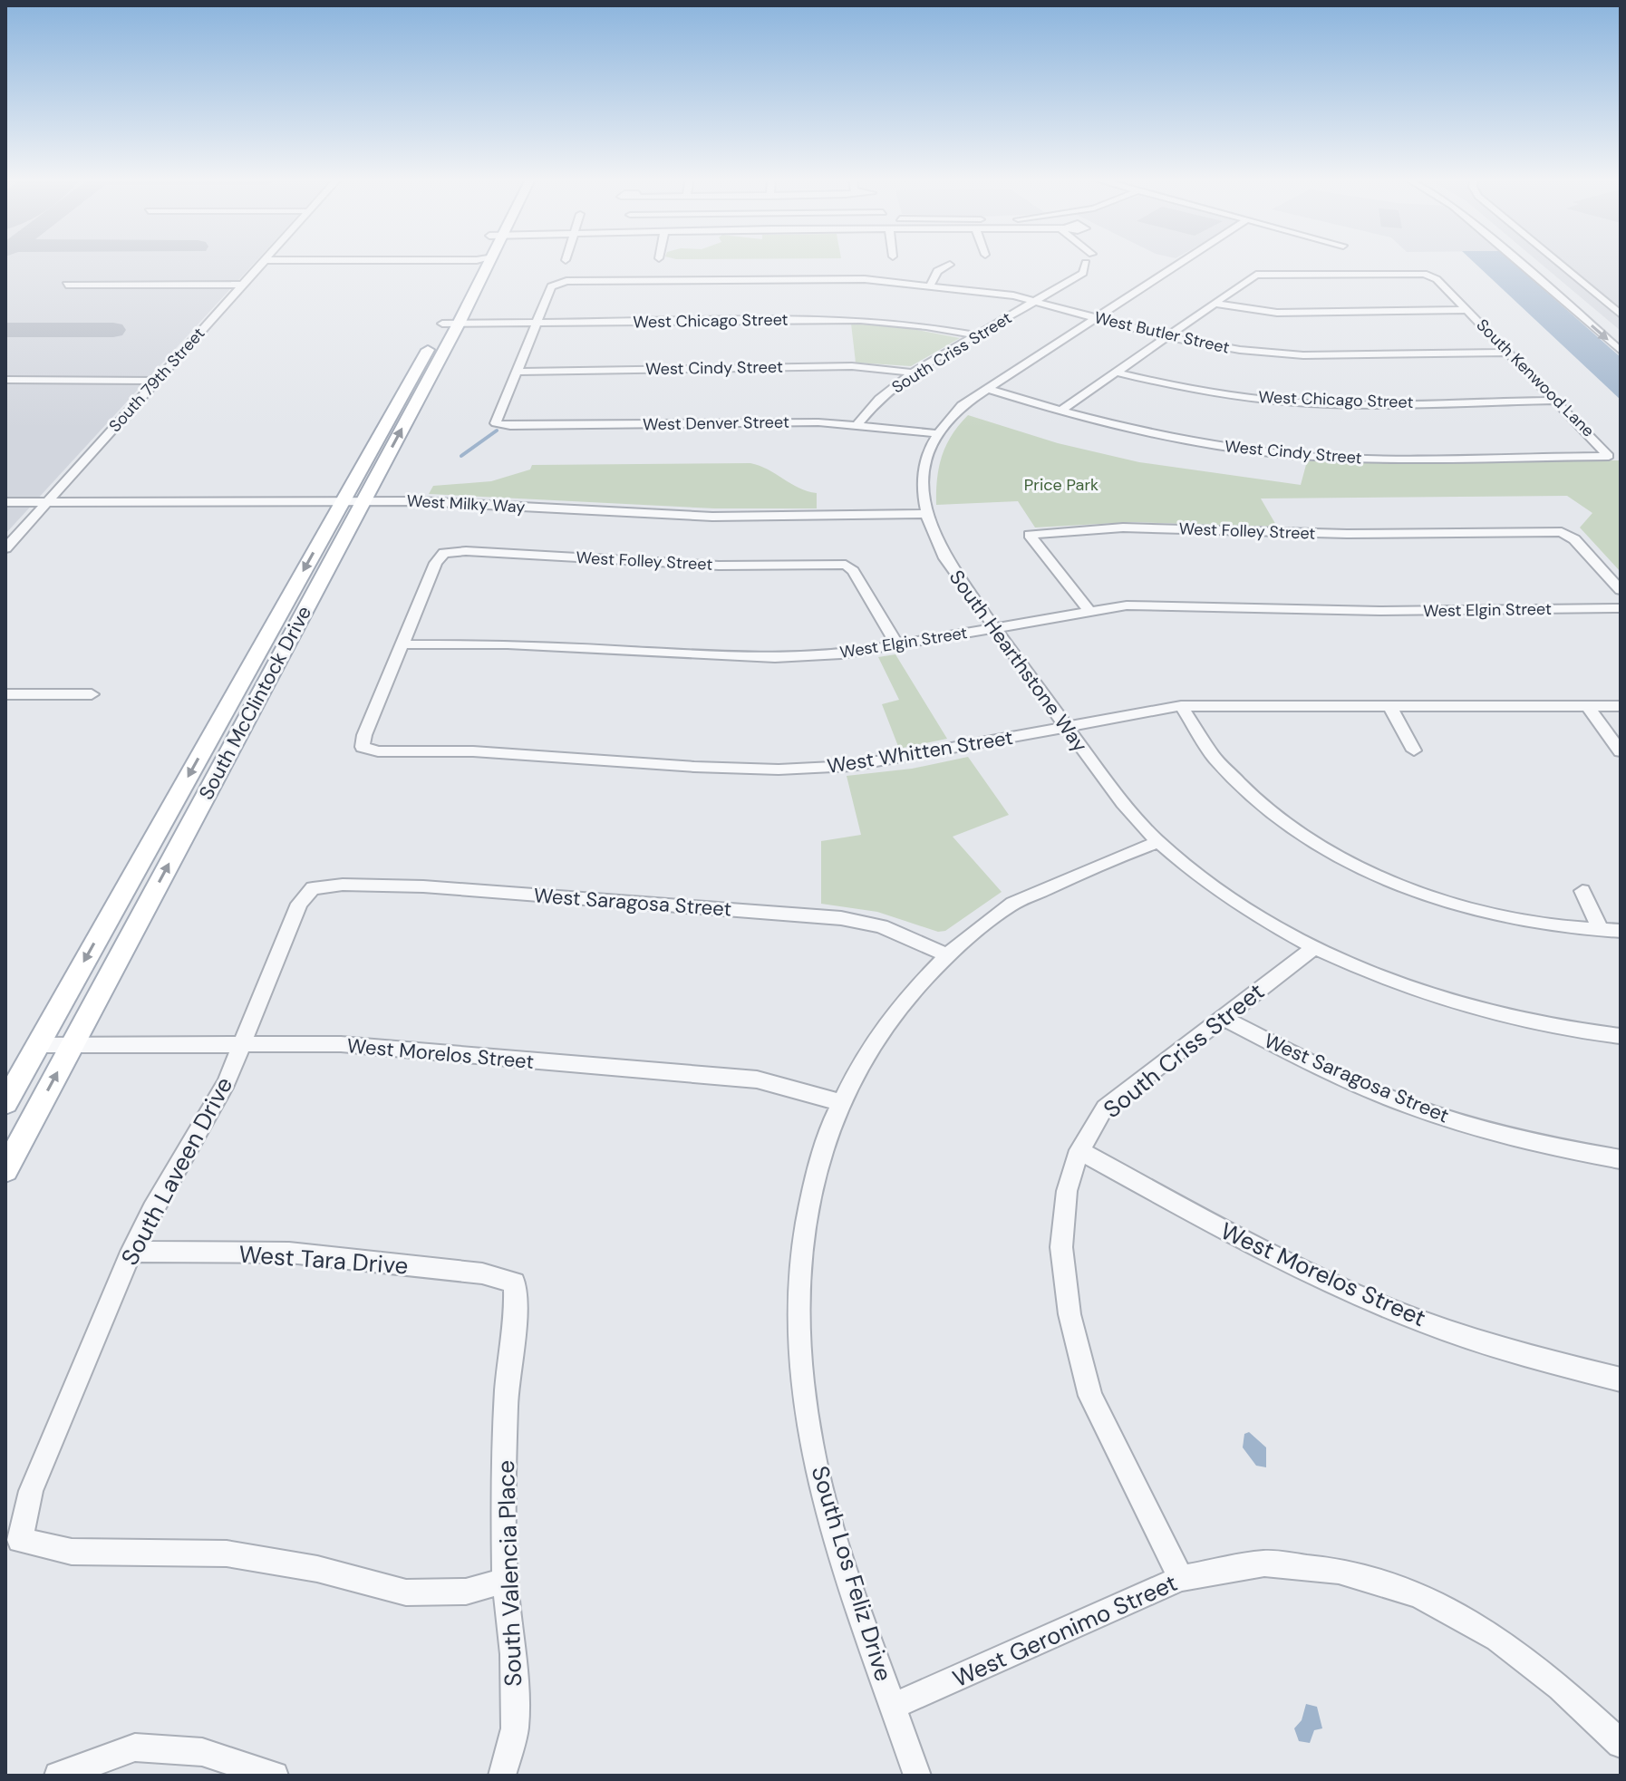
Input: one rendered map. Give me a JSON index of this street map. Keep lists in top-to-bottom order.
{
  "streets": {
    "main road": ["South McClintock Drive"],
    "street": [
      "West Chicago Street",
      "West Butler Street",
      "South Criss Street",
      "West Cindy Street",
      "South Kenwood Lane",
      "South 79th Street",
      "West Denver Street",
      "West Milky Way",
      "West Folley Street",
      "West Elgin Street",
      "South Hearthstone Way",
      "West Whitten Street",
      "West Saragosa Street",
      "West Morelos Street",
      "South Laveen Drive",
      "West Tara Drive",
      "South Valencia Place",
      "South Los Feliz Drive",
      "West Geronimo Street"
    ]
  },
  "crossings": [
    ["West Chicago Street", "West Butler Street"],
    ["West Chicago Street", "South Criss Street"],
    ["West Chicago Street", "South Kenwood Lane"],
    ["West Chicago Street", "South McClintock Drive"],
    ["West Butler Street", "South Criss Street"],
    ["West Butler Street", "South Kenwood Lane"],
    ["West Butler Street", "South Hearthstone Way"],
    ["South Criss Street", "West Cindy Street"],
    ["South Criss Street", "West Denver Street"],
    ["South Criss Street", "South Hearthstone Way"],
    ["South Criss Street", "West Saragosa Street"],
    ["South Criss Street", "West Morelos Street"],
    ["South Criss Street", "West Geronimo Street"],
    ["West Cindy Street", "South Kenwood Lane"],
    ["West Cindy Street", "West Denver Street"],
    ["West Cindy Street", "South Hearthstone Way"],
    ["South 79th Street", "West Milky Way"],
    ["West Denver Street", "South Hearthstone Way"],
    ["West Milky Way", "South Hearthstone Way"],
    ["West Milky Way", "South McClintock Drive"],
    ["West Folley Street", "West Elgin Street"],
    ["West Folley Street", "West Whitten Street"],
    ["West Elgin Street", "South Hearthstone Way"],
    ["West Elgin Street", "West Whitten Street"],
    ["South Hearthstone Way", "West Whitten Street"],
    ["South Hearthstone Way", "South Los Feliz Drive"],
    ["South McClintock Drive", "West Morelos Street"],
    ["West Saragosa Street", "South Laveen Drive"],
    ["West Saragosa Street", "South Los Feliz Drive"],
    ["West Morelos Street", "South Laveen Drive"],
    ["West Morelos Street", "South Los Feliz Drive"],
    ["South Laveen Drive", "West Tara Drive"],
    ["South Laveen Drive", "South Valencia Place"],
    ["West Tara Drive", "South Valencia Place"],
    ["South Los Feliz Drive", "West Geronimo Street"]
  ],
  "parks": ["Price Park"]
}
